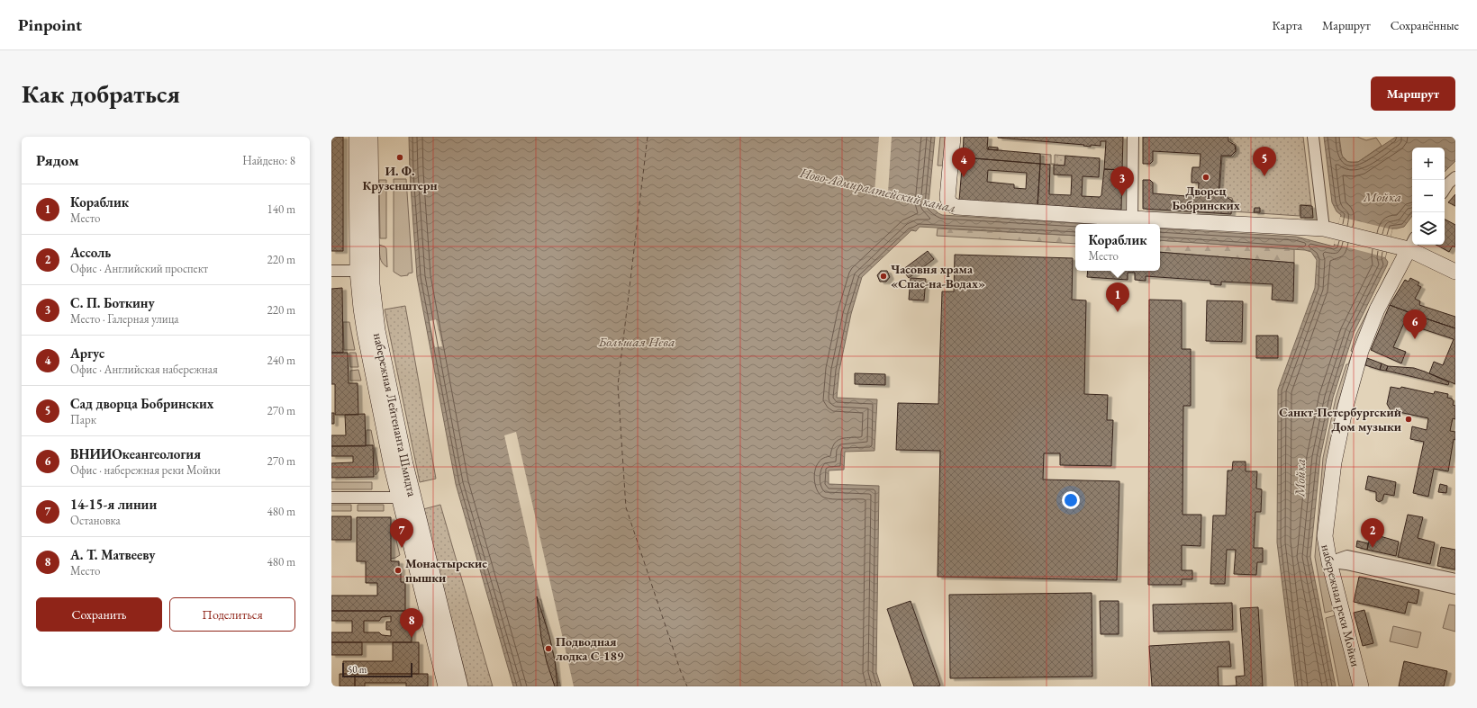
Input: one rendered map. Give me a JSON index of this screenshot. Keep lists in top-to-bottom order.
{
  "streets": {
    "main road": ["набережная Лейтенанта Шмидта", "набережная реки Мойки"]
  },
  "water": ["Ново-Адмиралтейский канал", "Мойка", "Большая Нева"],
  "places": [
    "И. Ф. Крузенштерн",
    "Дворец Бобринских",
    "Часовня храма «Спас-на-Водах»",
    "Санкт-Петербургский Дом музыки",
    "Монастырские пышки",
    "Подводная лодка С-189"
  ],
  "scale_bar": "50 m",
  "page": {
    "header": "Pinpoint",
    "nav": ["Карта", "Маршрут", "Сохранённые"],
    "buttons": [
      "Маршрут",
      ["Сохранить", "Поделиться"]
    ],
    "title": "Как добраться",
    "heading": ["Рядом", "Найдено: 8"],
    "pins": [
      "5",
      "4",
      "3",
      "1",
      "6",
      "2",
      "7",
      "8"
    ],
    "map_buttons": ["+", "−"],
    "list": [
      {
        "mark": "1",
        "name": "Кораблик",
        "note": "Место",
        "value": "140 m"
      },
      {
        "mark": "2",
        "name": "Ассоль",
        "note": "Офис · Английский проспект",
        "value": "220 m"
      },
      {
        "mark": "3",
        "name": "С. П. Боткину",
        "note": "Место · Галерная улица",
        "value": "220 m"
      },
      {
        "mark": "4",
        "name": "Аргус",
        "note": "Офис · Английская набережная",
        "value": "240 m"
      },
      {
        "mark": "5",
        "name": "Сад дворца Бобринских",
        "note": "Парк",
        "value": "270 m"
      },
      {
        "mark": "6",
        "name": "ВНИИОкеангеология",
        "note": "Офис · набережная реки Мойки",
        "value": "270 m"
      },
      {
        "mark": "7",
        "name": "14-15-я линии",
        "note": "Остановка",
        "value": "480 m"
      },
      {
        "mark": "8",
        "name": "А. Т. Матвееву",
        "note": "Место",
        "value": "480 m"
      }
    ],
    "popup": ["Кораблик", "Место"],
    "scale": "50 m"
  }
}
